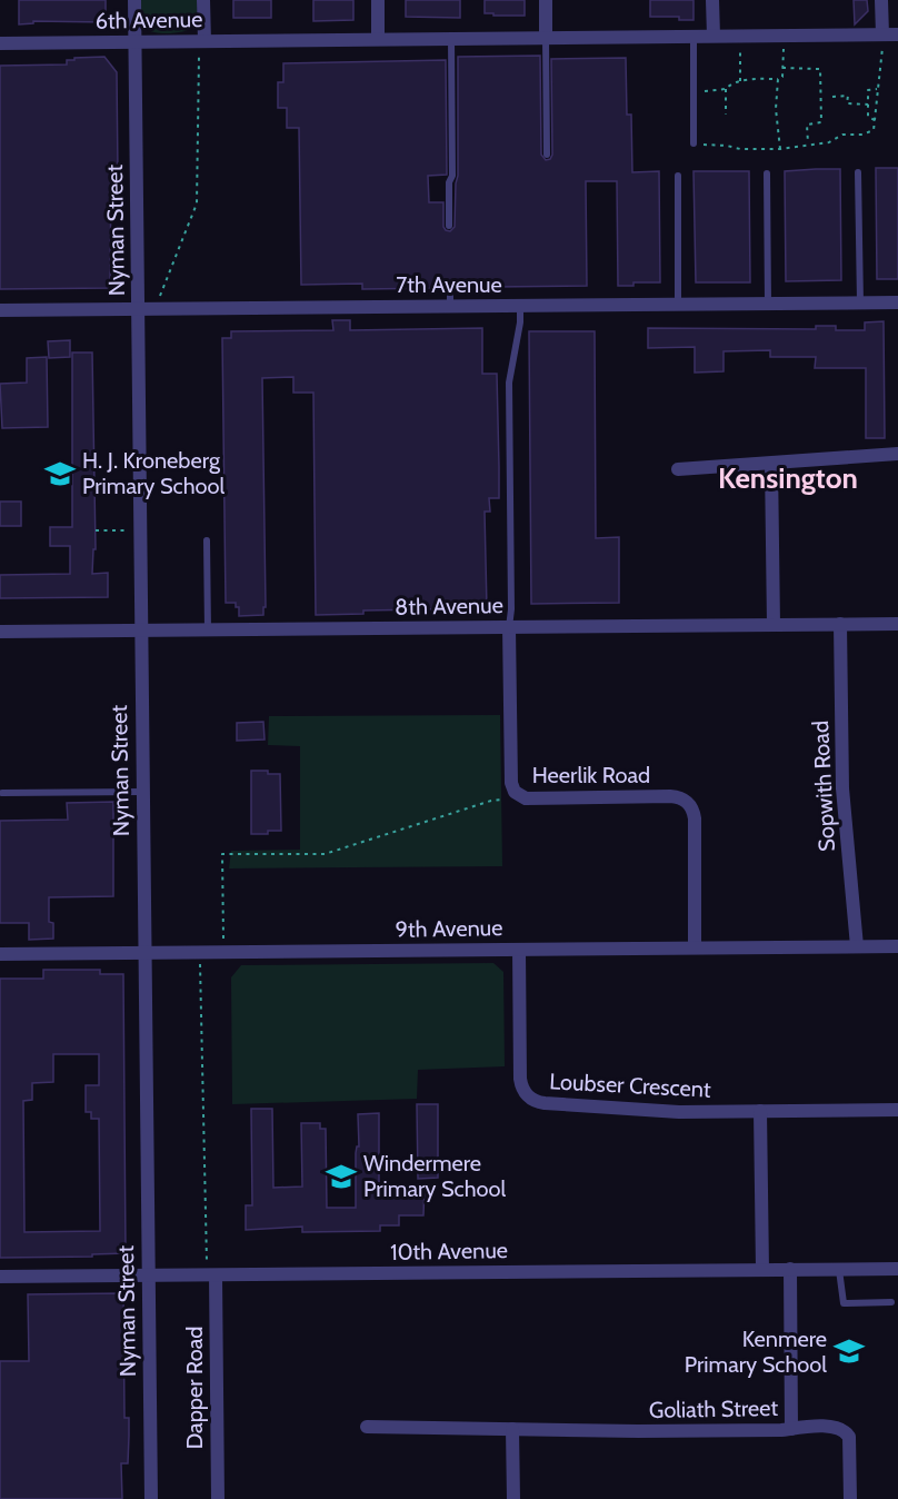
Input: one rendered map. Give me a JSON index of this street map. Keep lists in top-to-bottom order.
{
  "streets": {
    "street": [
      "6th Avenue",
      "Nyman Street",
      "7th Avenue",
      "8th Avenue",
      "Heerlik Road",
      "Sopwith Road",
      "9th Avenue",
      "Loubser Crescent",
      "10th Avenue",
      "Dapper Road",
      "Goliath Street"
    ]
  },
  "crossings": [
    ["6th Avenue", "Nyman Street"],
    ["Nyman Street", "7th Avenue"],
    ["Nyman Street", "8th Avenue"],
    ["Nyman Street", "9th Avenue"],
    ["Nyman Street", "10th Avenue"],
    ["8th Avenue", "Heerlik Road"],
    ["8th Avenue", "Sopwith Road"],
    ["Heerlik Road", "9th Avenue"],
    ["Sopwith Road", "9th Avenue"],
    ["9th Avenue", "Loubser Crescent"],
    ["10th Avenue", "Dapper Road"]
  ],
  "districts": ["Kensington"],
  "places": {
    "school or university": ["H. J. Kroneberg Primary School", "Windermere Primary School", "Kenmere Primary School"]
  }
}
